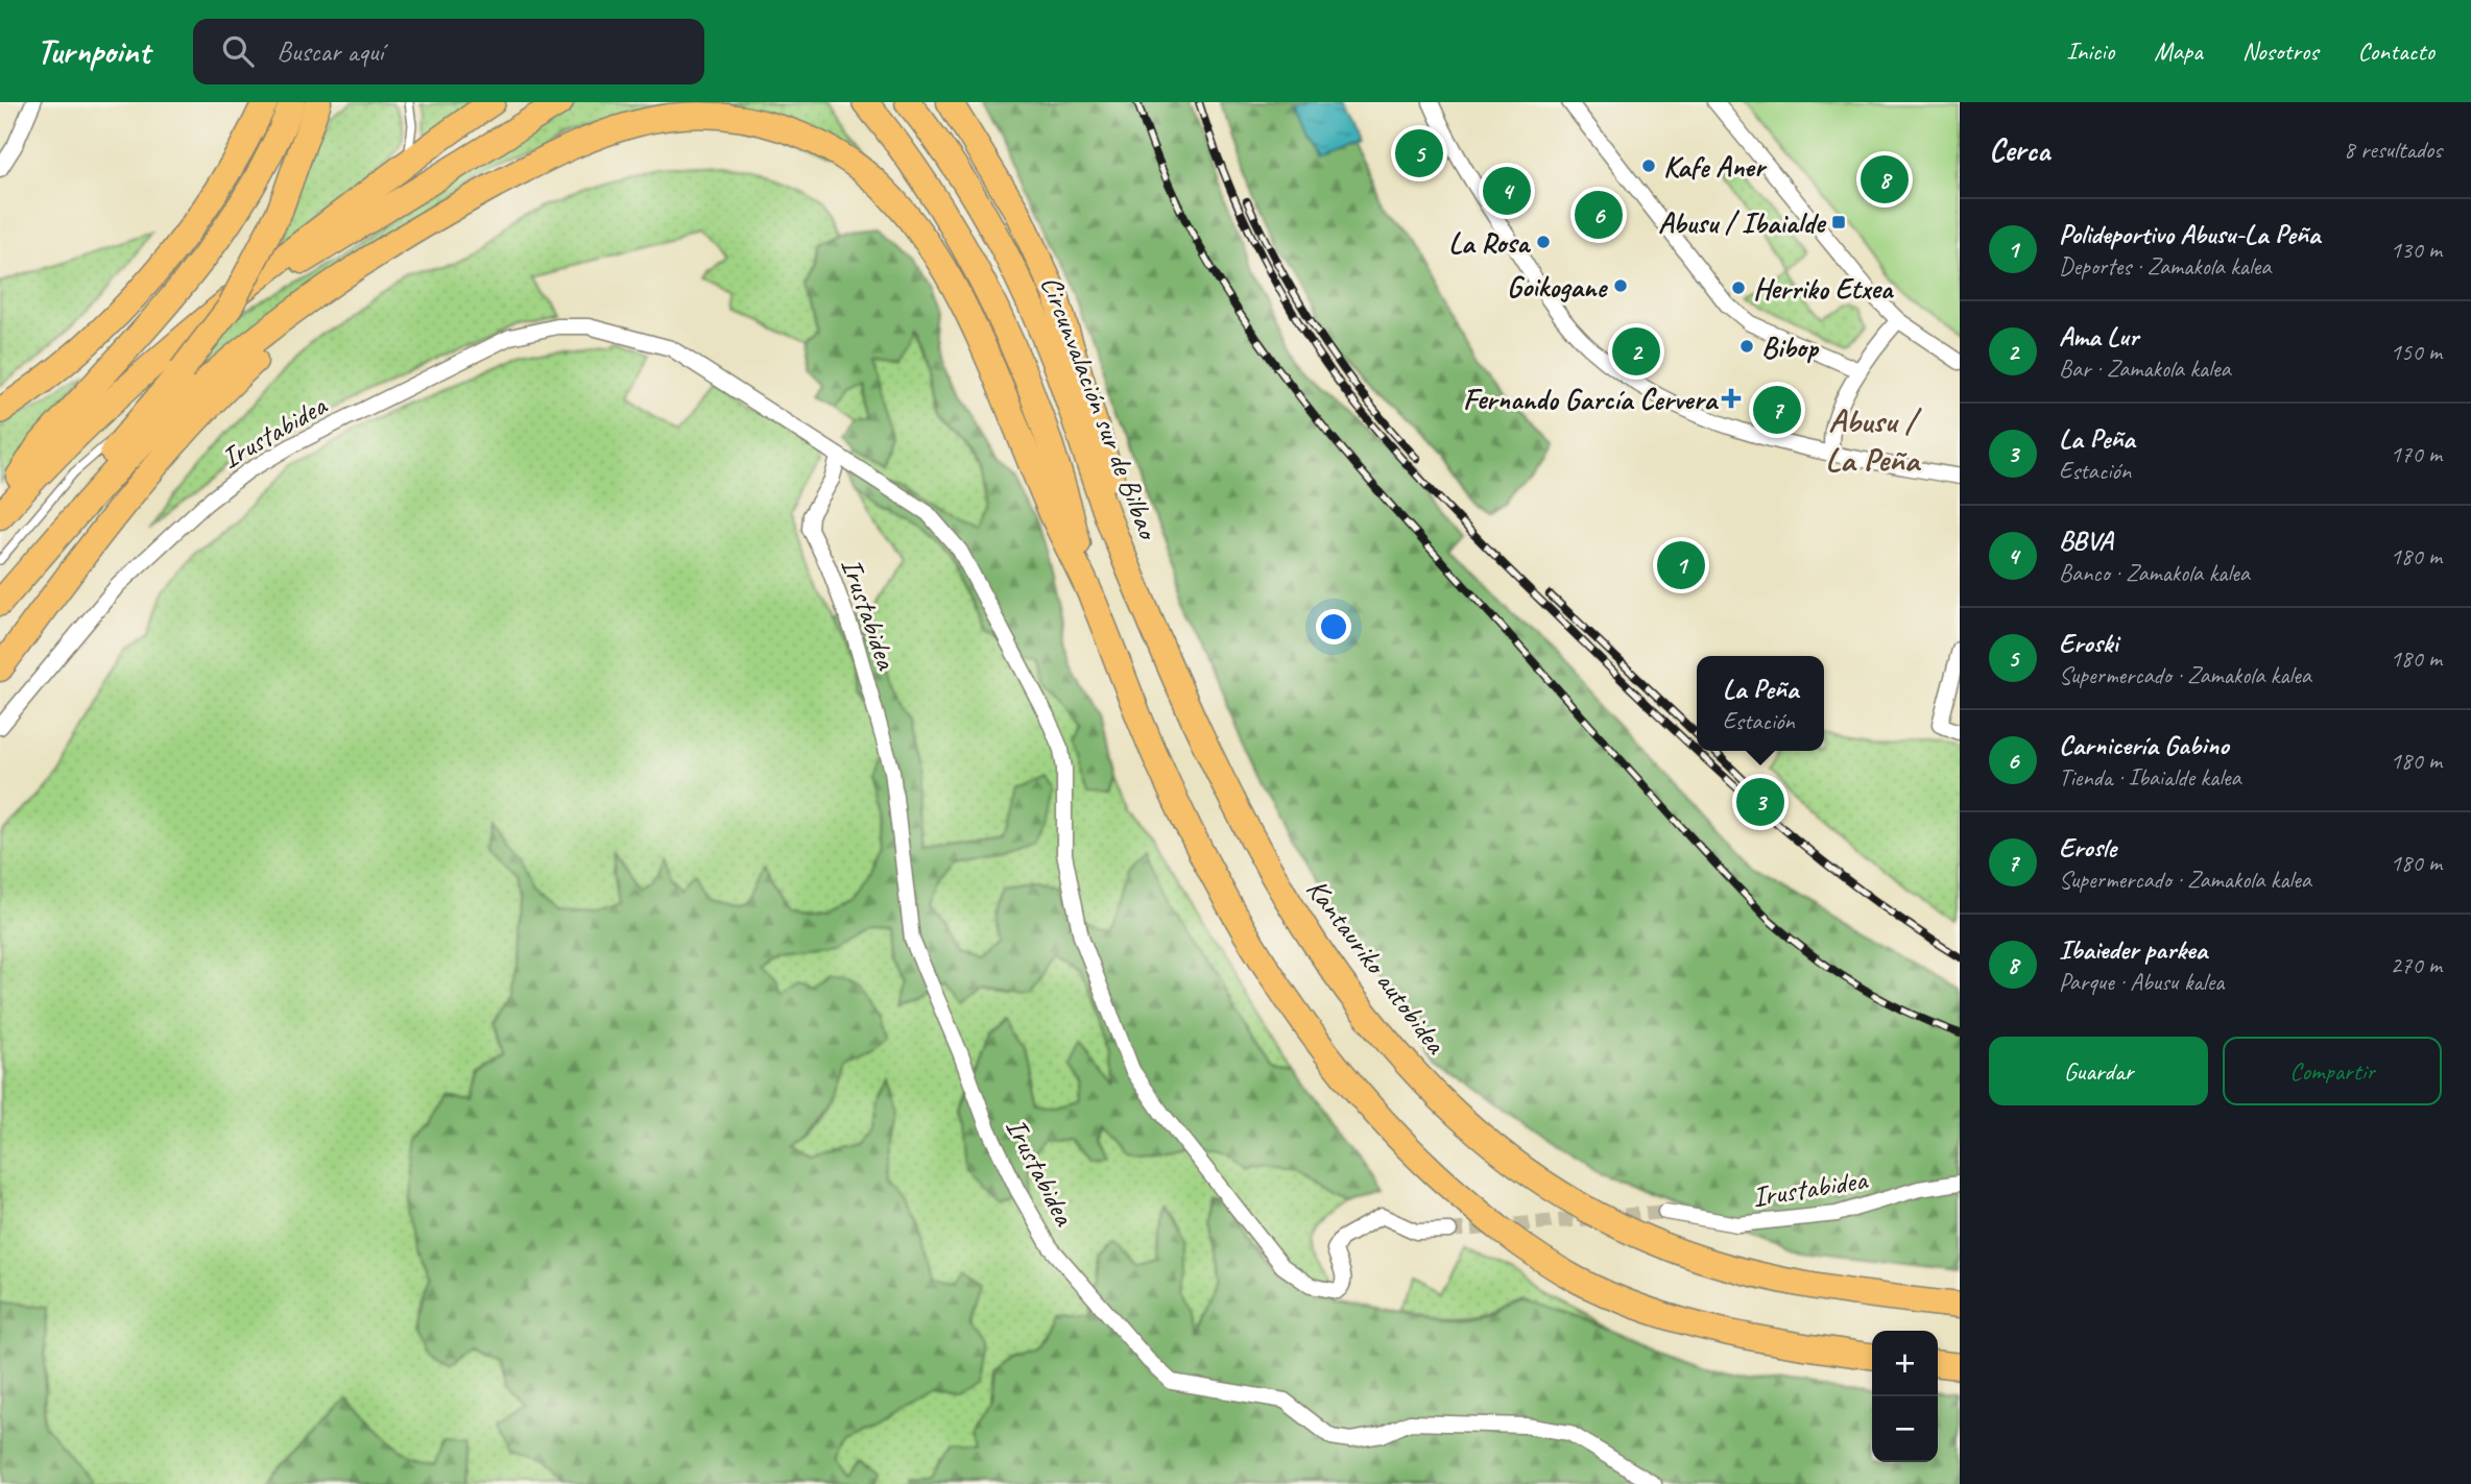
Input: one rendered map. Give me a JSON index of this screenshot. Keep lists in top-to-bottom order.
{
  "streets": {
    "highway": ["Circunvalación sur de Bilbao", "Kantauriko autobidea"],
    "street": ["Irustabidea"]
  },
  "crossings": [
    ["Circunvalación sur de Bilbao", "Kantauriko autobidea"]
  ],
  "districts": ["Abusu / La Peña"],
  "places": {
    "other": [
      "Kafe Aner",
      "La Rosa",
      "Goikogane",
      "Herriko Etxea",
      "Bibop"
    ],
    "transit": ["Abusu / Ibaialde"],
    "health": ["Fernando García Cervera"]
  },
  "page": {
    "header": "Turnpoint",
    "search": "Buscar aquí",
    "nav": [
      "Inicio",
      "Mapa",
      "Nosotros",
      "Contacto"
    ],
    "heading": ["Cerca", "8 resultados"],
    "pins": [
      "5",
      "8",
      "4",
      "6",
      "2",
      "7",
      "1",
      "3"
    ],
    "list": [
      {
        "mark": "1",
        "name": "Polideportivo Abusu-La Peña",
        "note": "Deportes · Zamakola kalea",
        "value": "130 m"
      },
      {
        "mark": "2",
        "name": "Ama Lur",
        "note": "Bar · Zamakola kalea",
        "value": "150 m"
      },
      {
        "mark": "3",
        "name": "La Peña",
        "note": "Estación",
        "value": "170 m"
      },
      {
        "mark": "4",
        "name": "BBVA",
        "note": "Banco · Zamakola kalea",
        "value": "180 m"
      },
      {
        "mark": "5",
        "name": "Eroski",
        "note": "Supermercado · Zamakola kalea",
        "value": "180 m"
      },
      {
        "mark": "6",
        "name": "Carnicería Gabino",
        "note": "Tienda · Ibaialde kalea",
        "value": "180 m"
      },
      {
        "mark": "7",
        "name": "Erosle",
        "note": "Supermercado · Zamakola kalea",
        "value": "180 m"
      },
      {
        "mark": "8",
        "name": "Ibaieder parkea",
        "note": "Parque · Abusu kalea",
        "value": "270 m"
      }
    ],
    "popup": ["La Peña", "Estación"],
    "buttons": ["Guardar", "Compartir"],
    "map_buttons": ["+", "−"]
  }
}
